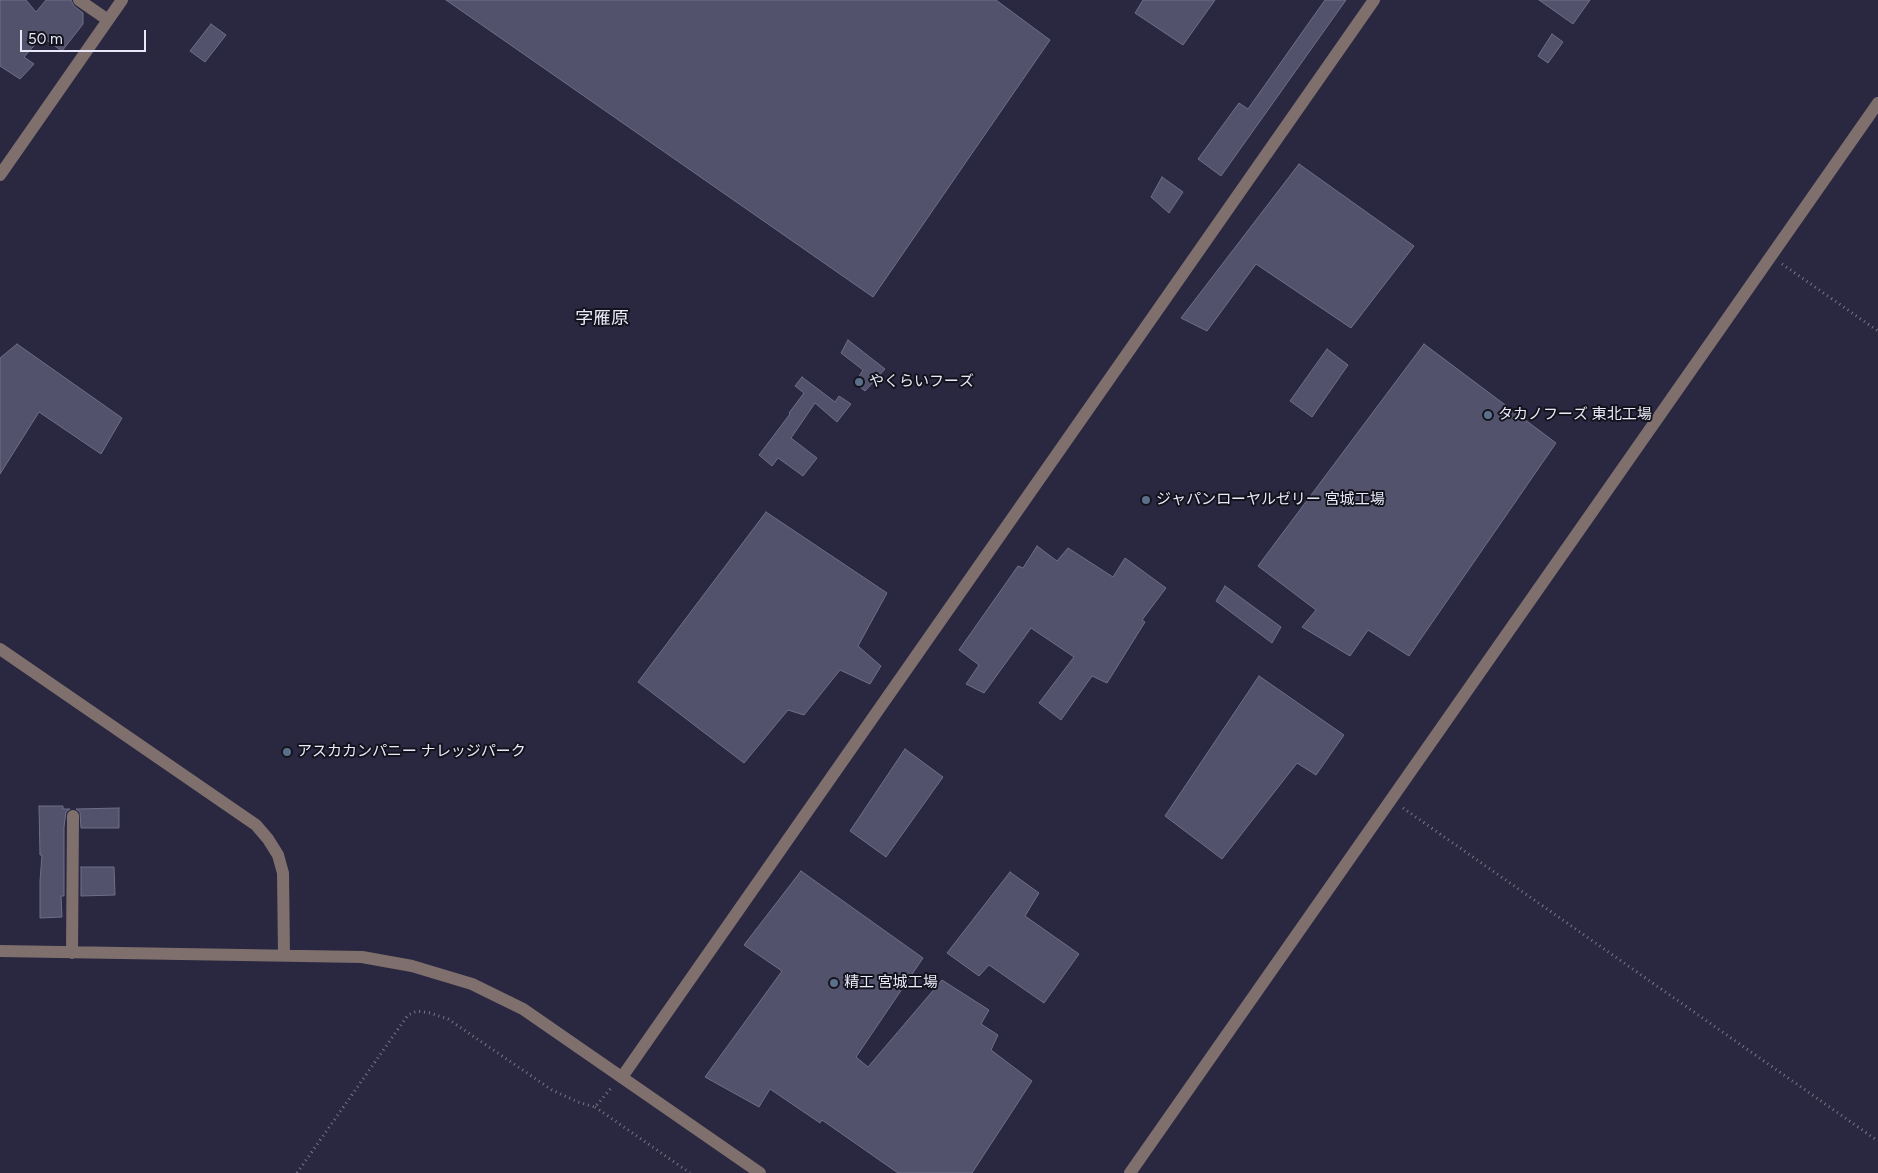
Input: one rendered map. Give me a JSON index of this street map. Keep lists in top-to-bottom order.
{
  "districts": ["字雁原"],
  "places": [
    "やくらいフーズ",
    "タカノフーズ 東北工場",
    "ジャパンローヤルゼリー 宮城工場",
    "アスカカンパニー ナレッジパーク",
    "精工 宮城工場"
  ],
  "scale_bar": "50 m"
}
